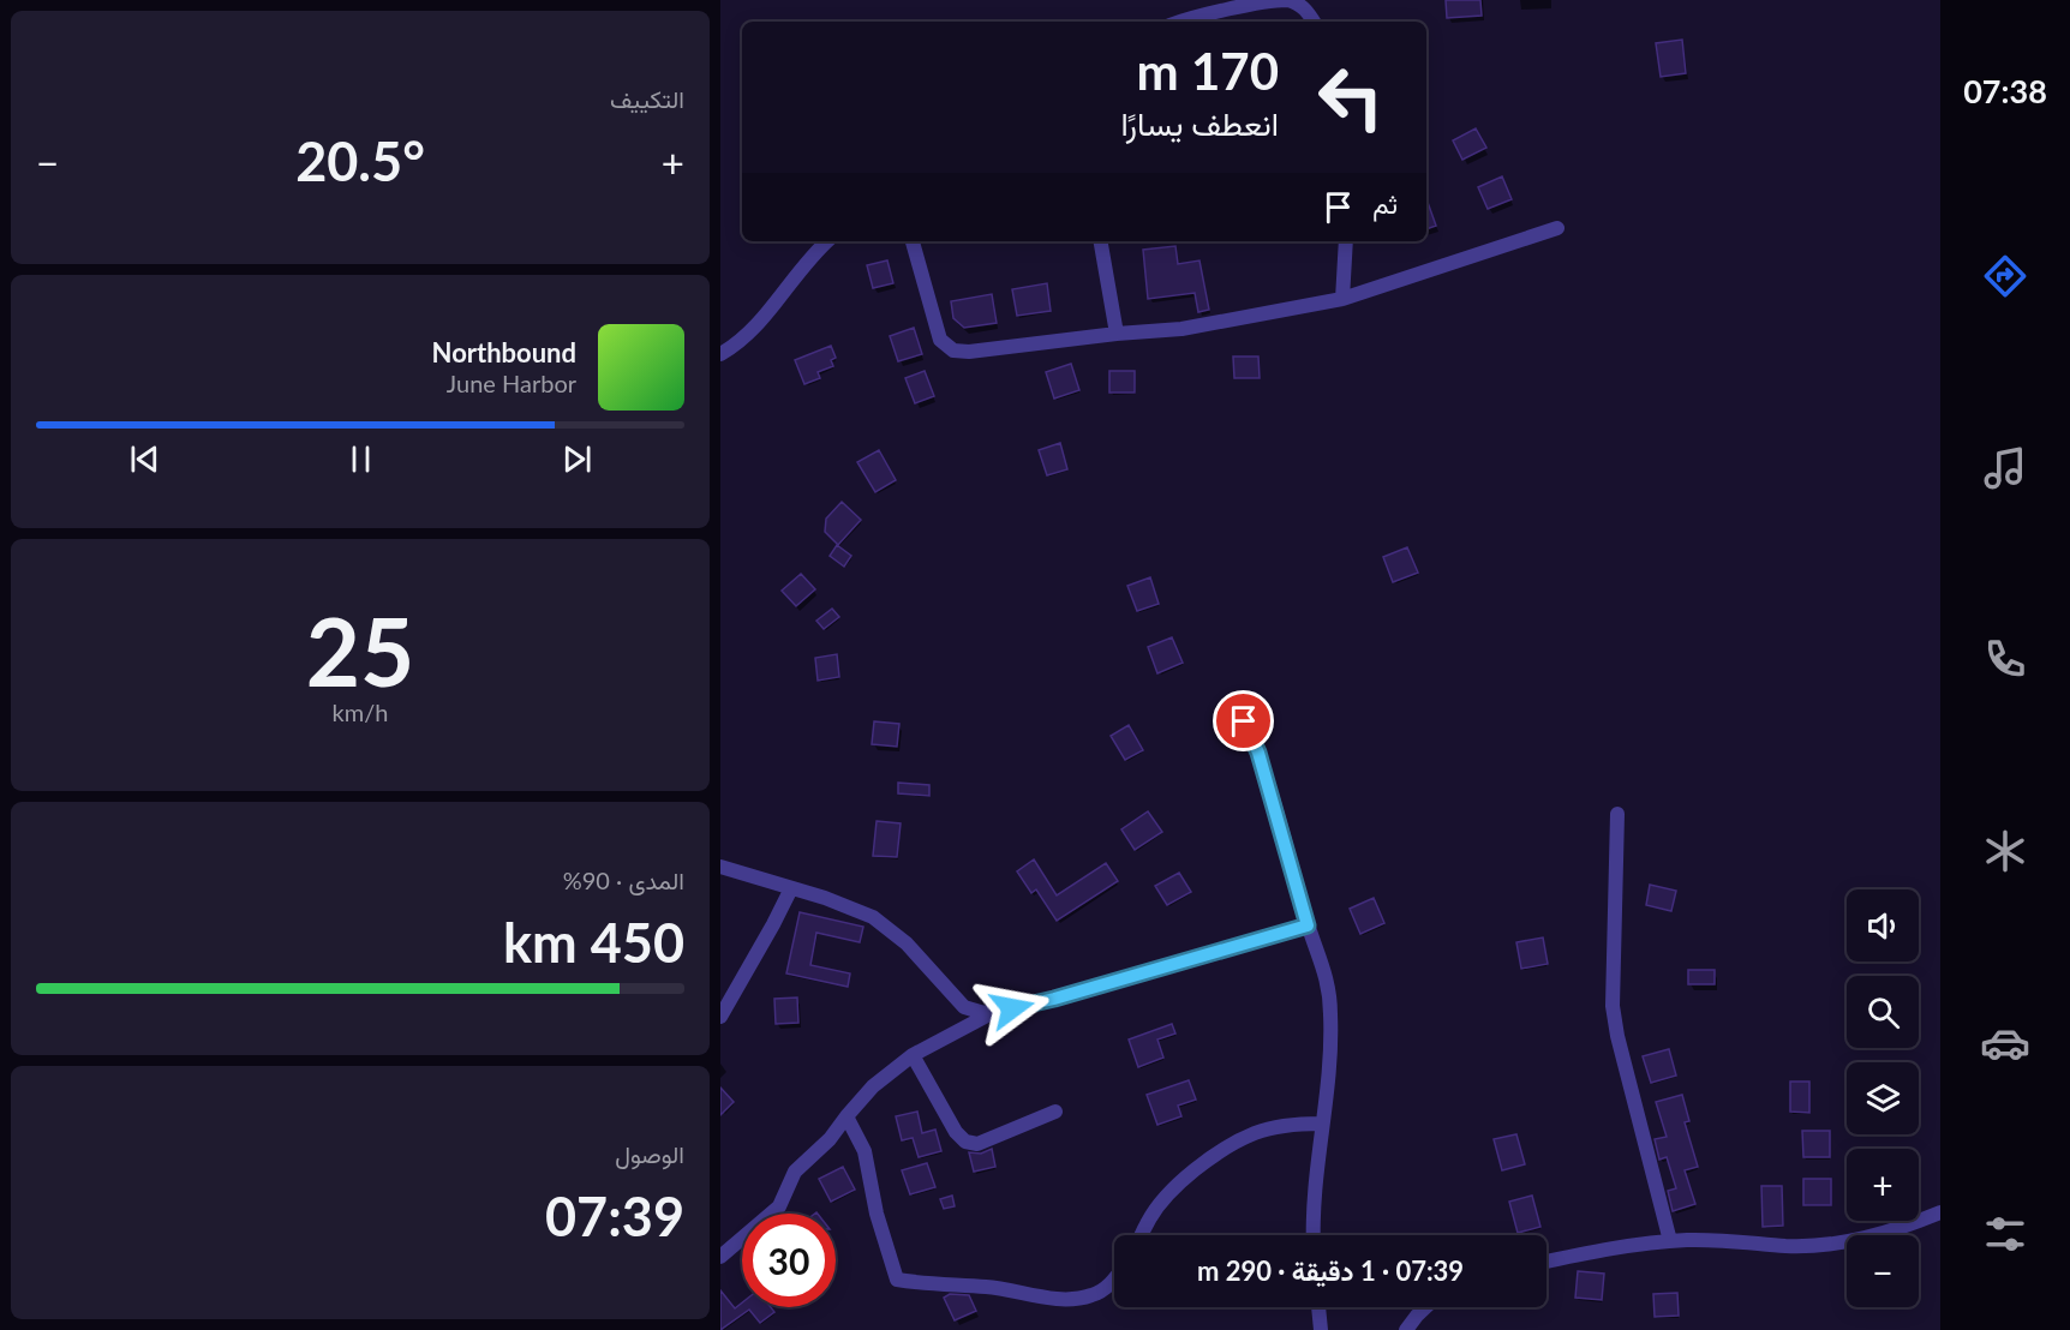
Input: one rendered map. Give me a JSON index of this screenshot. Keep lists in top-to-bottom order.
{
  "page": {
    "tabs": "07:38",
    "tile": [
      "التكييف",
      ["25", "km/h"],
      ["المدى · 90%", "450 km"],
      ["الوصول", "07:39"]
    ],
    "turn": ["170 m", "انعطف يسارًا"],
    "heat": ["−", "20.5°", "+"],
    "then": "ثم",
    "song": ["Northbound", "June Harbor"],
    "map_buttons": ["+", "−"],
    "limit": "30",
    "trip": "07:39 · 1 دقيقة · 290 m"
  }
}
